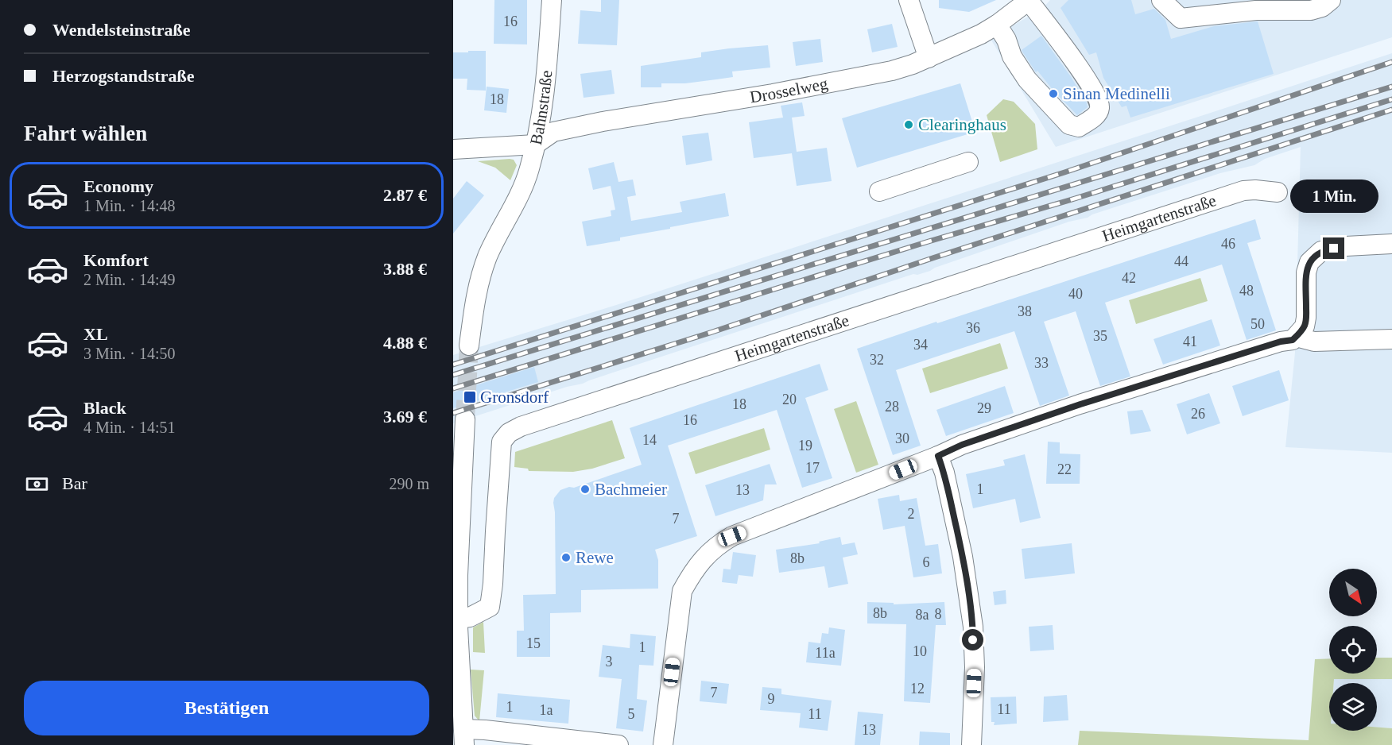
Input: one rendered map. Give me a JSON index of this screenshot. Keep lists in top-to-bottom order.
{
  "streets": {
    "street": ["Drosselweg", "Bahnstraße", "Heimgartenstraße"]
  },
  "crossings": [
    ["Drosselweg", "Bahnstraße"]
  ],
  "places": {
    "other": [
      "Sinan Medinelli",
      "Clearinghaus",
      "Bachmeier",
      "Rewe"
    ],
    "transit": ["Gronsdorf"]
  },
  "house_numbers": [
    "16",
    "18",
    "46",
    "44",
    "42",
    "48",
    "40",
    "38",
    "50",
    "36",
    "35",
    "41",
    "34",
    "32",
    "33",
    "20",
    "18",
    "28",
    "29",
    "26",
    "16",
    "30",
    "14",
    "19",
    "17",
    "22",
    "1",
    "13",
    "2",
    "7",
    "8b",
    "6",
    "8b",
    "8",
    "8a",
    "15",
    "1",
    "10",
    "11a",
    "3",
    "12",
    "7",
    "9",
    "1",
    "11",
    "1a",
    "5",
    "11",
    "13"
  ],
  "north": "bottom right",
  "page": {
    "banner": ["Wendelsteinstraße", "Herzogstandstraße"],
    "heading": "Fahrt wählen",
    "list": [
      {
        "name": "Economy",
        "note": "1 Min. · 14:48",
        "value": "2.87 €"
      },
      {
        "name": "Komfort",
        "note": "2 Min. · 14:49",
        "value": "3.88 €"
      },
      {
        "name": "XL",
        "note": "3 Min. · 14:50",
        "value": "4.88 €"
      },
      {
        "name": "Black",
        "note": "4 Min. · 14:51",
        "value": "3.69 €"
      }
    ],
    "bubble": "1 Min.",
    "pay": ["Bar", "290 m"],
    "buttons": "Bestätigen"
  }
}
